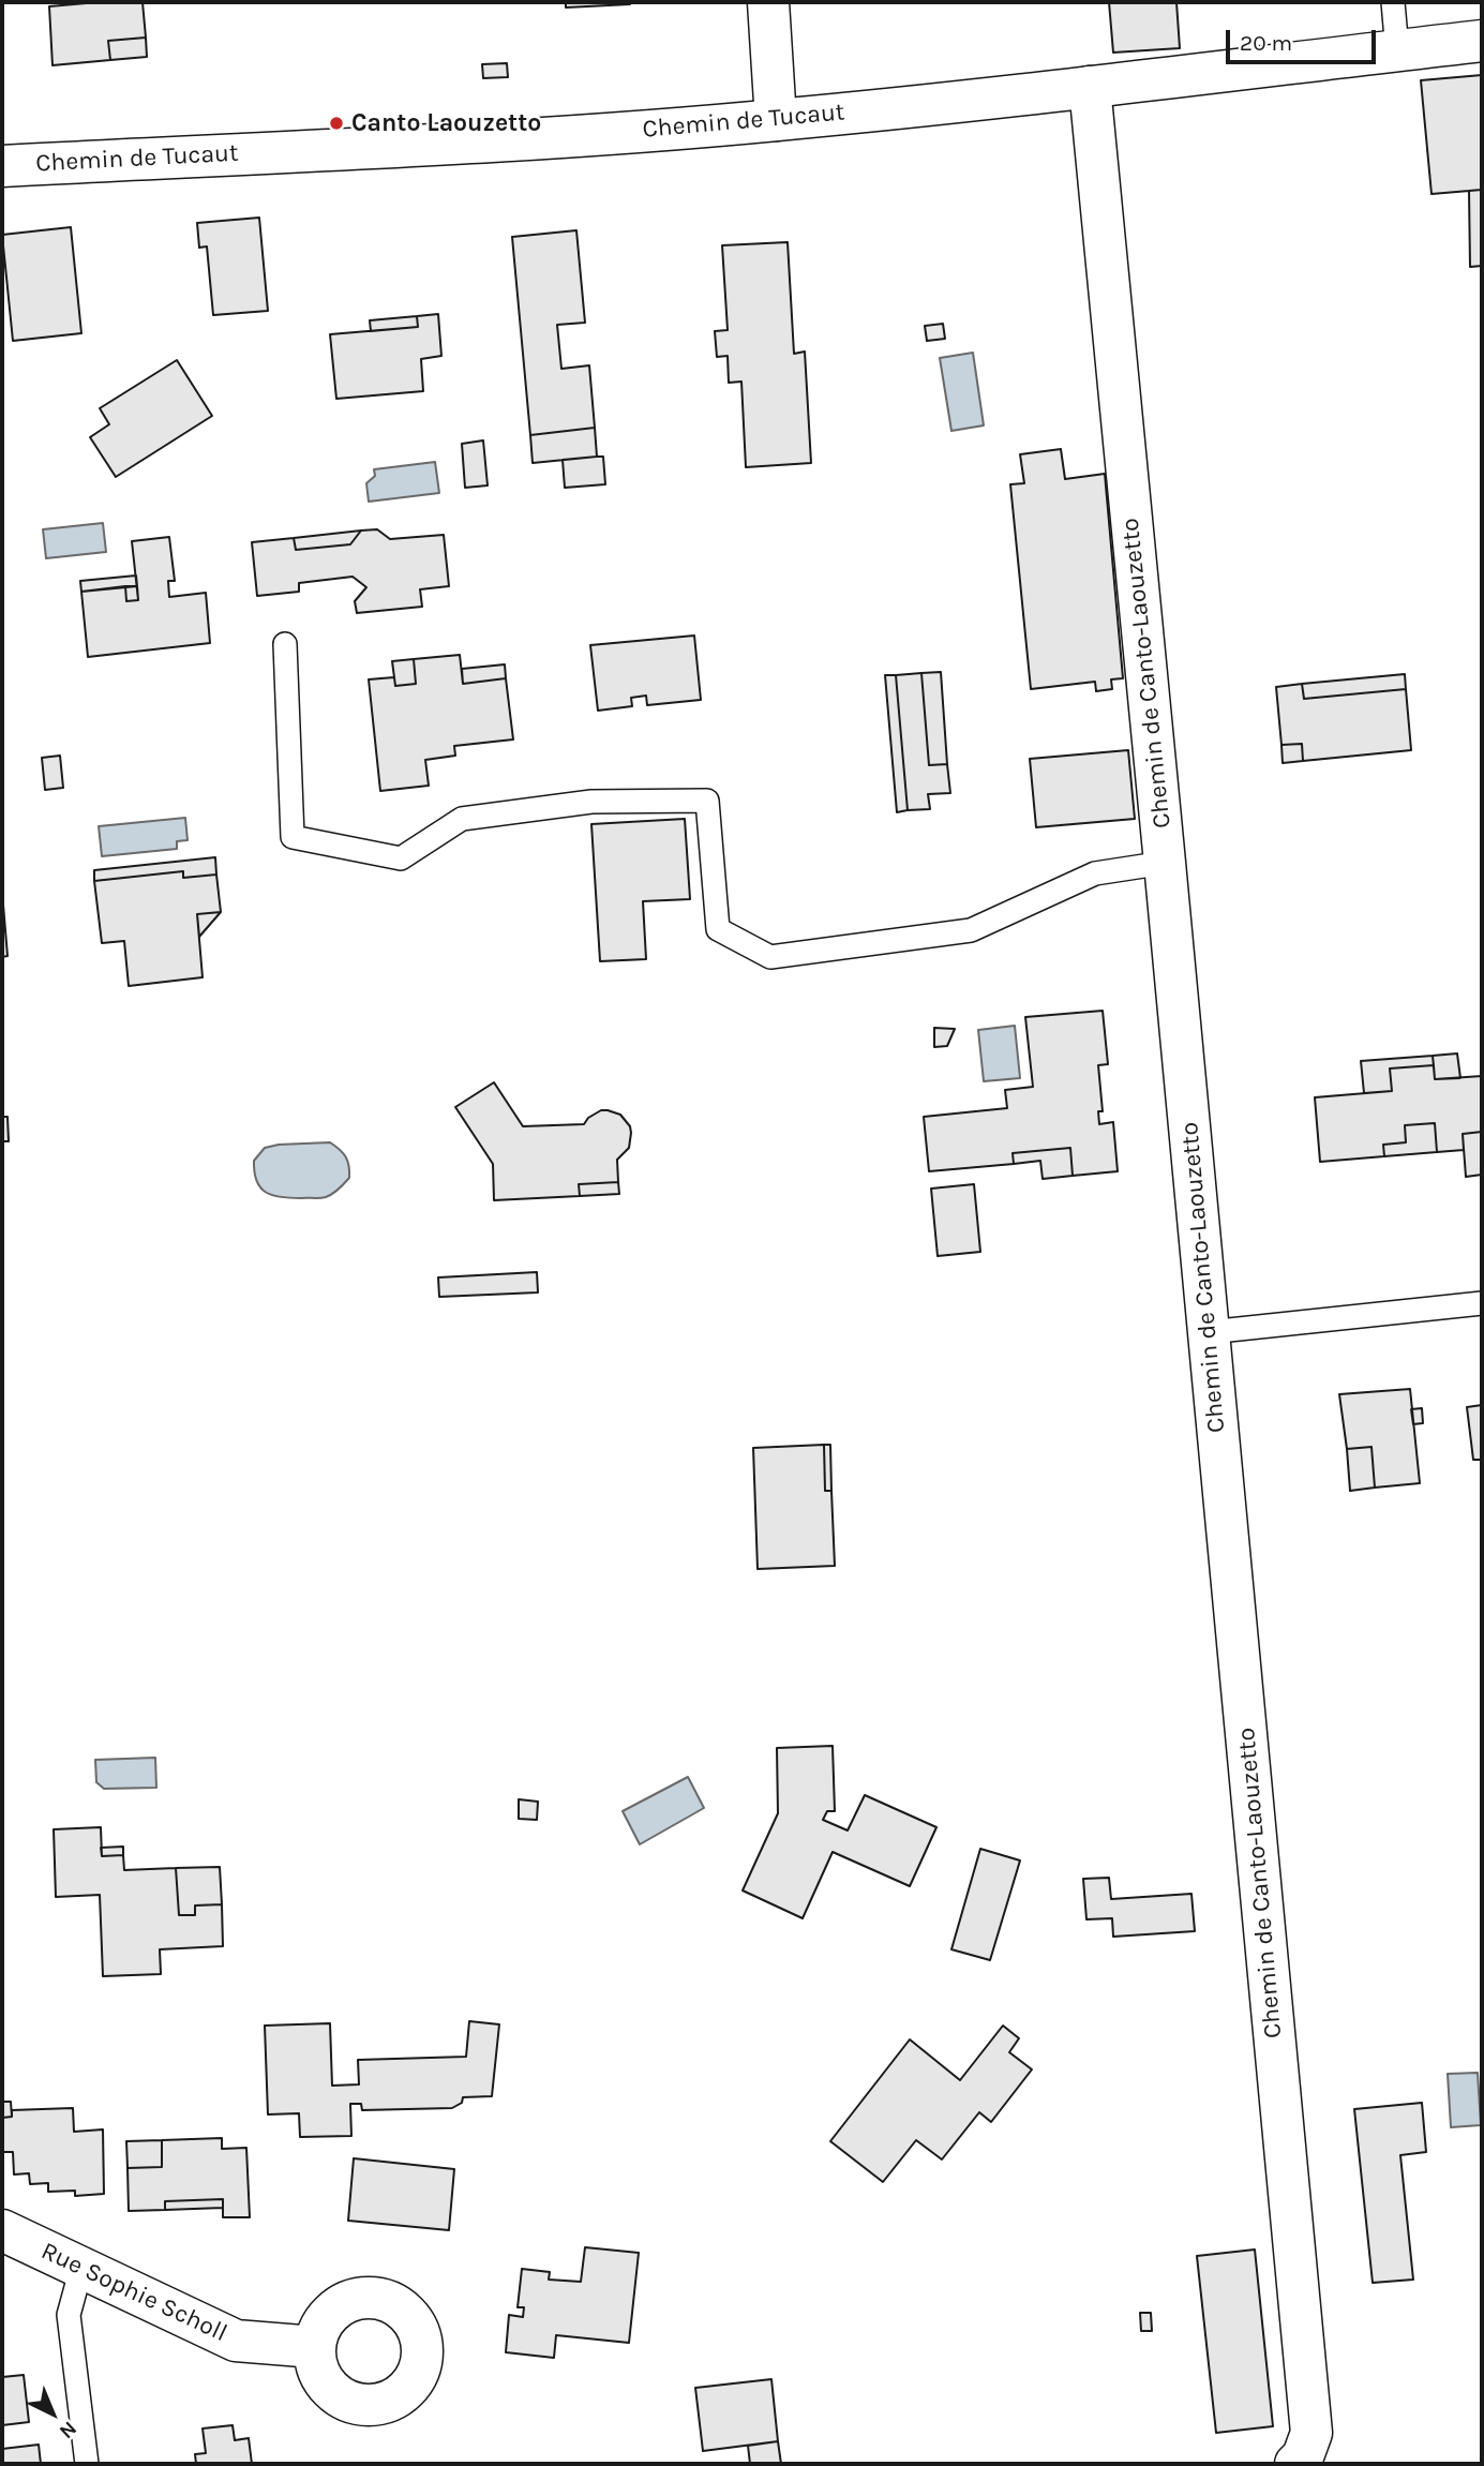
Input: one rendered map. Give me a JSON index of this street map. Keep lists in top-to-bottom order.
{
  "streets": {
    "street": ["Chemin de Tucaut", "Chemin de Canto-Laouzetto", "Rue Sophie Scholl"]
  },
  "crossings": [
    ["Chemin de Tucaut", "Chemin de Canto-Laouzetto"]
  ],
  "places": ["Canto Laouzetto"],
  "scale_bar": "20 m",
  "north": "bottom right"
}
